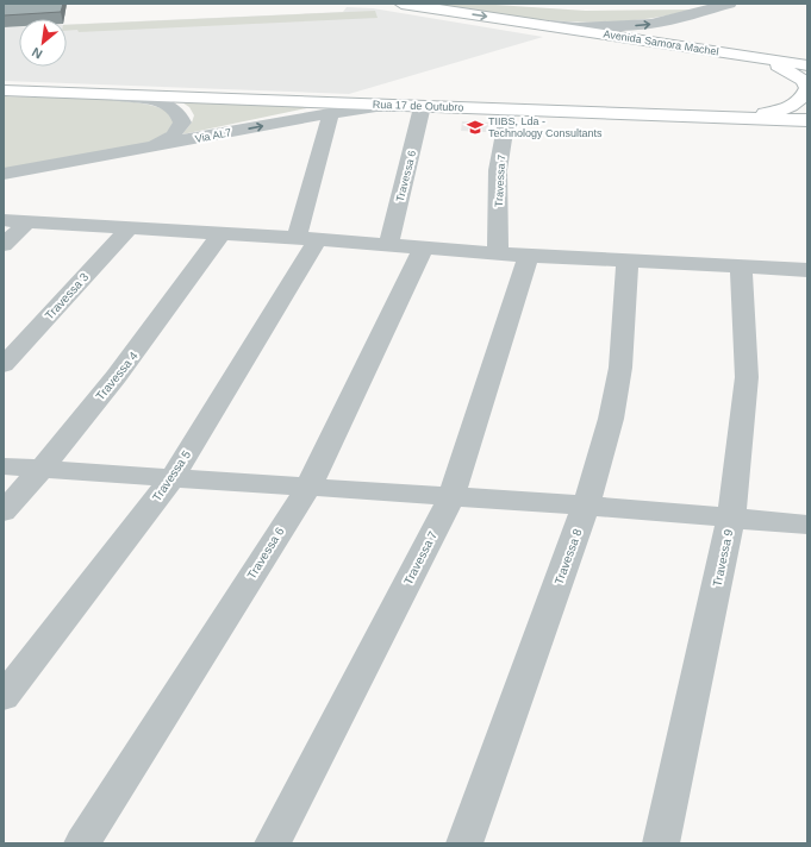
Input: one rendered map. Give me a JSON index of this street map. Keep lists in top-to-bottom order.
{
  "streets": {
    "main road": ["Avenida Samora Machel", "Rua 17 de Outubro"],
    "street": [
      "Via AL7",
      "Travessa 6",
      "Travessa 7",
      "Travessa 3",
      "Travessa 4",
      "Travessa 5",
      "Travessa 8",
      "Travessa 9"
    ]
  },
  "crossings": [
    ["Rua 17 de Outubro", "Via AL7"],
    ["Rua 17 de Outubro", "Travessa 6"],
    ["Rua 17 de Outubro", "Travessa 7"],
    ["Via AL7", "Travessa 6"],
    ["Via AL7", "Travessa 5"]
  ],
  "places": {
    "school or university": ["TIIBS, Lda - Technology Consultants"]
  },
  "north": "bottom left"
}
